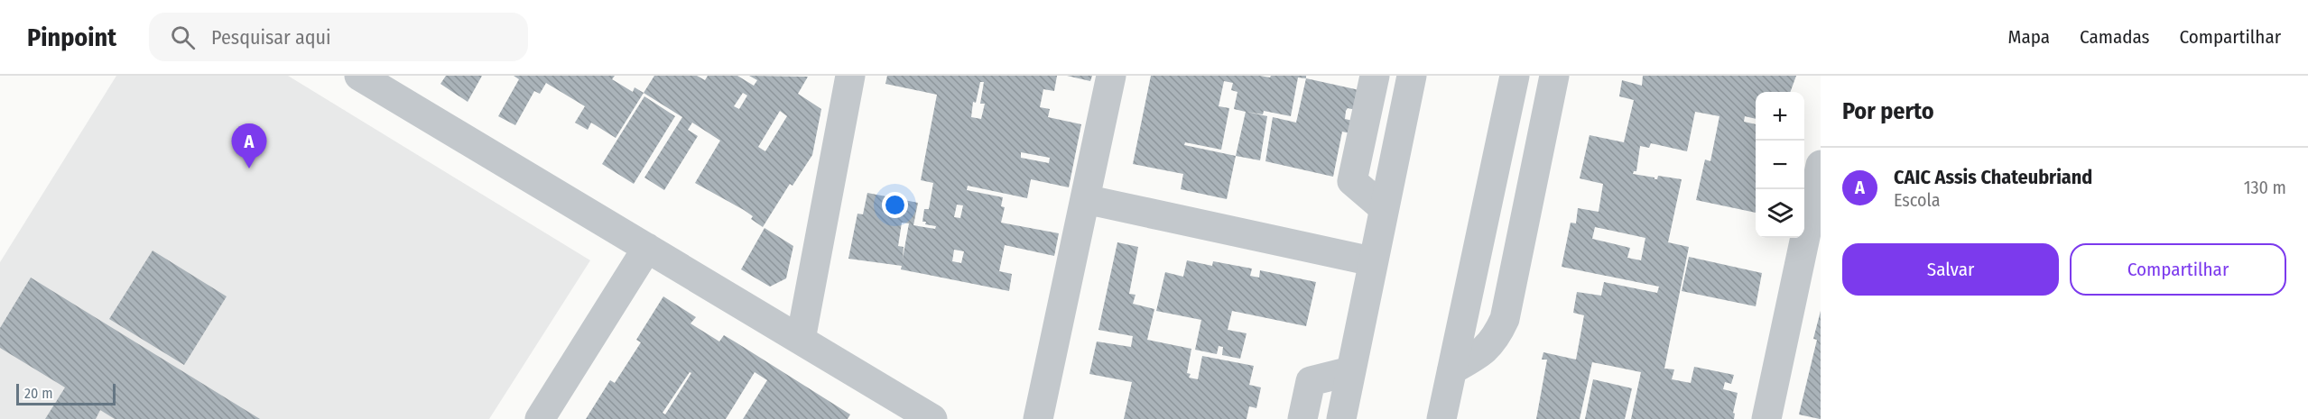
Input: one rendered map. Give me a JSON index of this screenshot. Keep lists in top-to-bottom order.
{
  "scale_bar": "20 m",
  "page": {
    "header": "Pinpoint",
    "search": "Pesquisar aqui",
    "nav": ["Mapa", "Camadas", "Compartilhar"],
    "heading": "Por perto",
    "map_buttons": ["+", "−"],
    "pins": "A",
    "list": [
      {
        "mark": "A",
        "name": "CAIC Assis Chateubriand",
        "note": "Escola",
        "value": "130 m"
      }
    ],
    "buttons": ["Salvar", "Compartilhar"],
    "scale": "20 m"
  }
}
